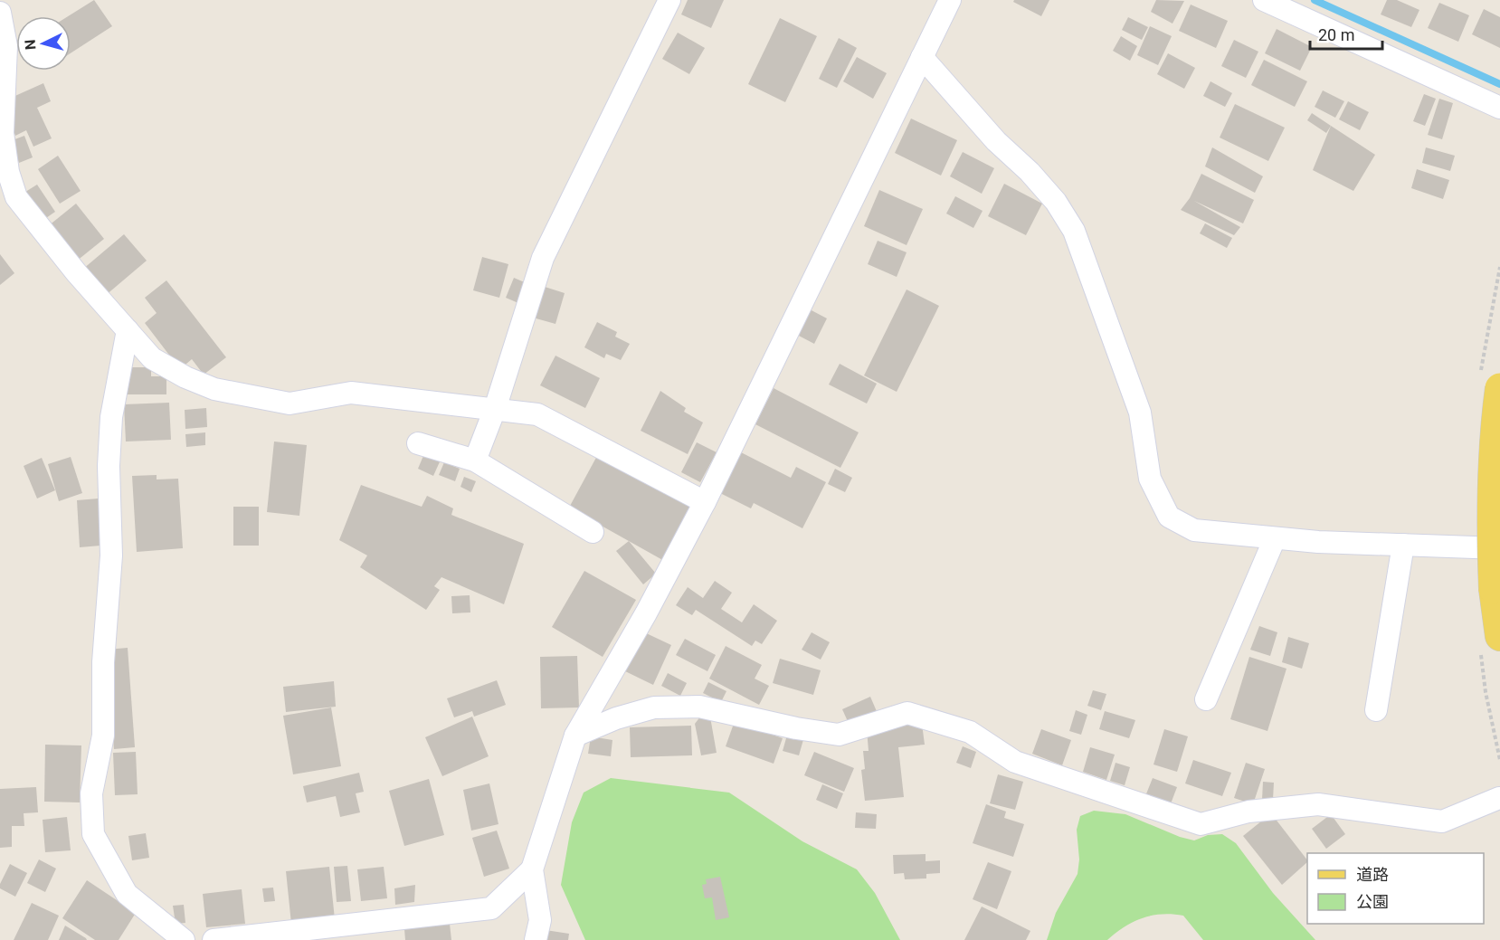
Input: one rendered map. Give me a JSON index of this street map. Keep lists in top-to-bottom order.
{
  "legend": ["道路", "公園"],
  "scale_bar": "20 m",
  "north": "left"
}
